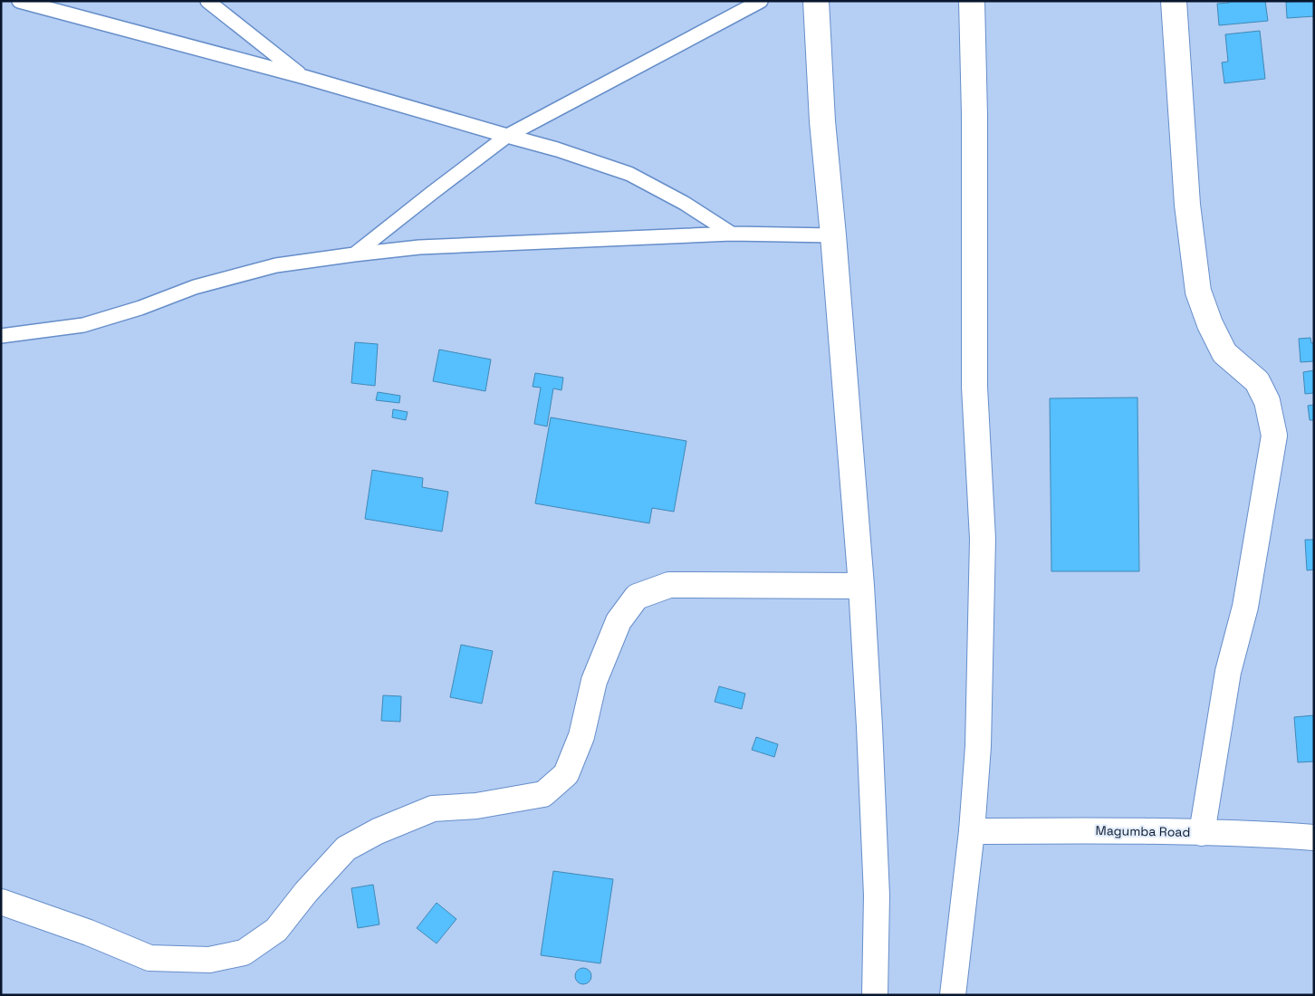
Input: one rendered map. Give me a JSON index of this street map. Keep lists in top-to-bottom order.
{
  "streets": {
    "main road": ["Magumba Road"]
  }
}
